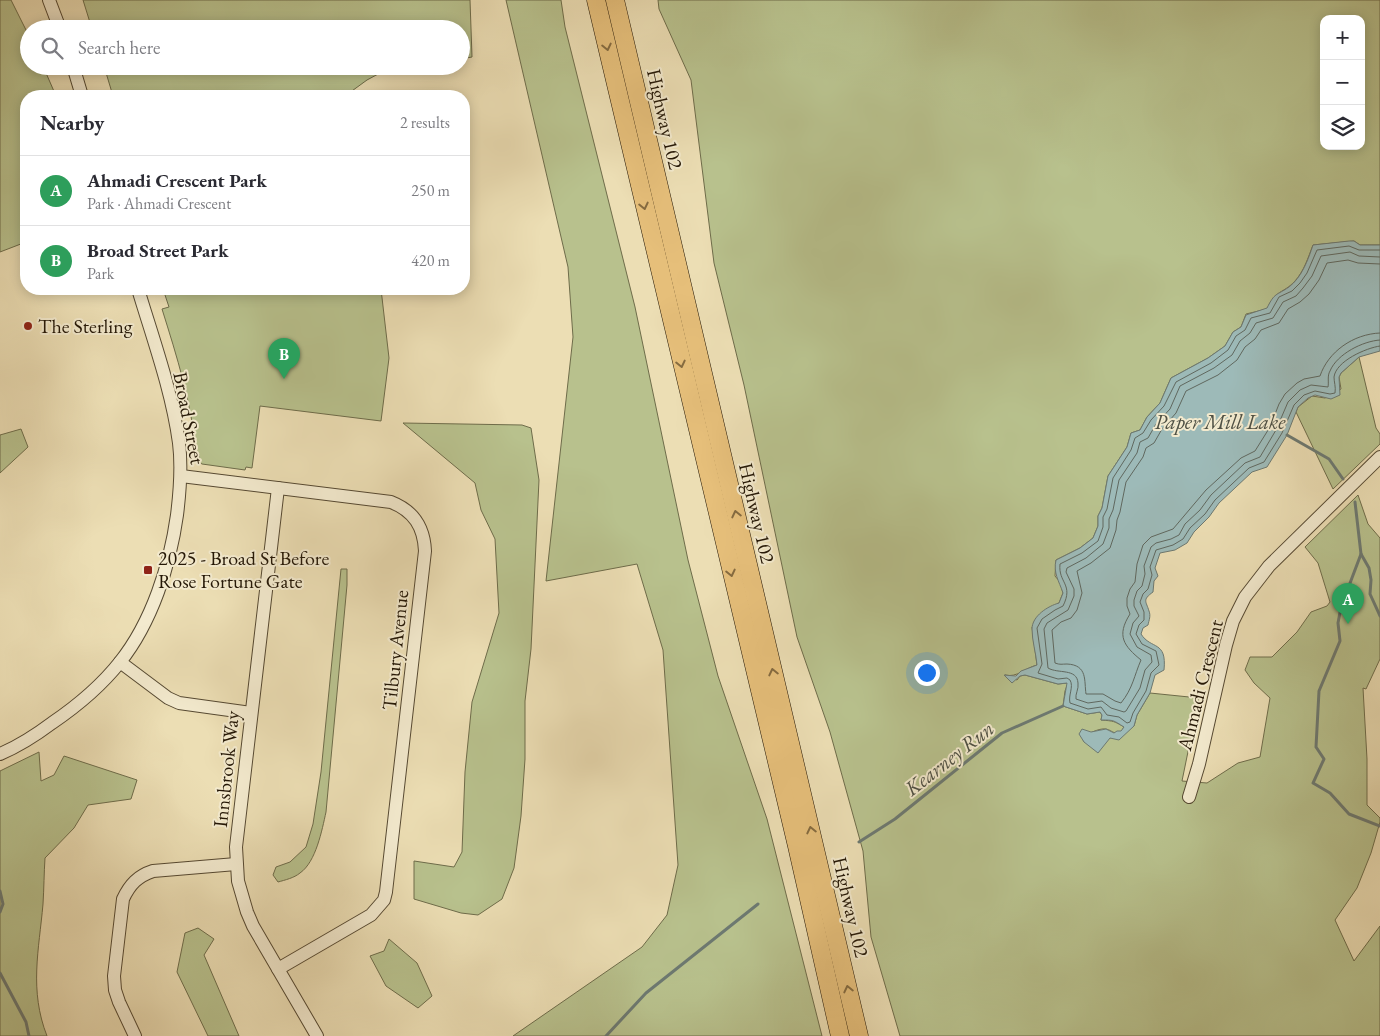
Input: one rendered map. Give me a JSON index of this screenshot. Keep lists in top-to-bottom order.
{
  "streets": {
    "highway": ["Highway 102"],
    "street": [
      "Broad Street",
      "Tilbury Avenue",
      "Ahmadi Crescent",
      "Innsbrook Way"
    ]
  },
  "crossings": [
    ["Broad Street", "Tilbury Avenue"],
    ["Tilbury Avenue", "Innsbrook Way"]
  ],
  "water": ["Paper Mill Lake", "Kearney Run"],
  "places": {
    "other": ["The Sterling"],
    "transit": ["2025 - Broad St Before Rose Fortune Gate"]
  },
  "page": {
    "map_buttons": ["+", "−"],
    "search": "Search here",
    "heading": ["Nearby", "2 results"],
    "list": [
      {
        "mark": "A",
        "name": "Ahmadi Crescent Park",
        "note": "Park · Ahmadi Crescent",
        "value": "250 m"
      },
      {
        "mark": "B",
        "name": "Broad Street Park",
        "note": "Park",
        "value": "420 m"
      }
    ],
    "pins": ["B", "A"]
  }
}
